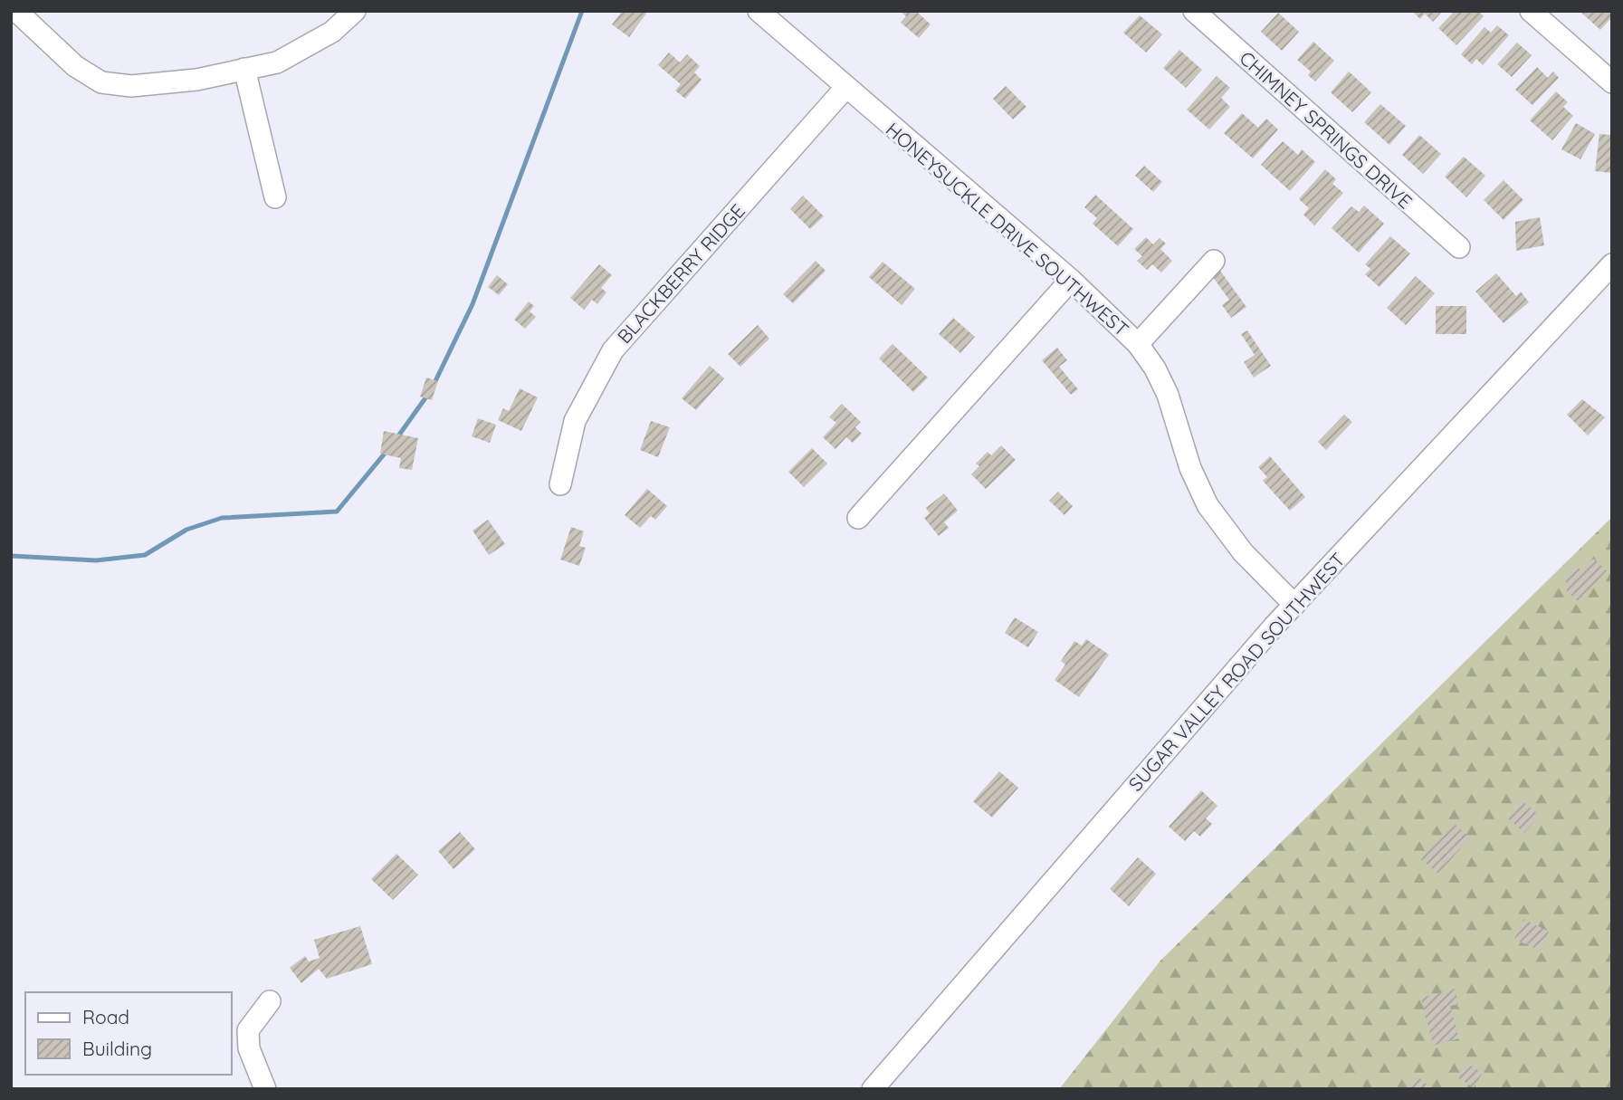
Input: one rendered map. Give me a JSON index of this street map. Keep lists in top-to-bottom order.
{
  "streets": {
    "street": [
      "CHIMNEY SPRINGS DRIVE",
      "HONEYSUCKLE DRIVE SOUTHWEST",
      "BLACKBERRY RIDGE",
      "SUGAR VALLEY ROAD SOUTHWEST"
    ]
  },
  "crossings": [
    ["HONEYSUCKLE DRIVE SOUTHWEST", "BLACKBERRY RIDGE"],
    ["HONEYSUCKLE DRIVE SOUTHWEST", "SUGAR VALLEY ROAD SOUTHWEST"]
  ],
  "legend": ["Road", "Building"]
}
